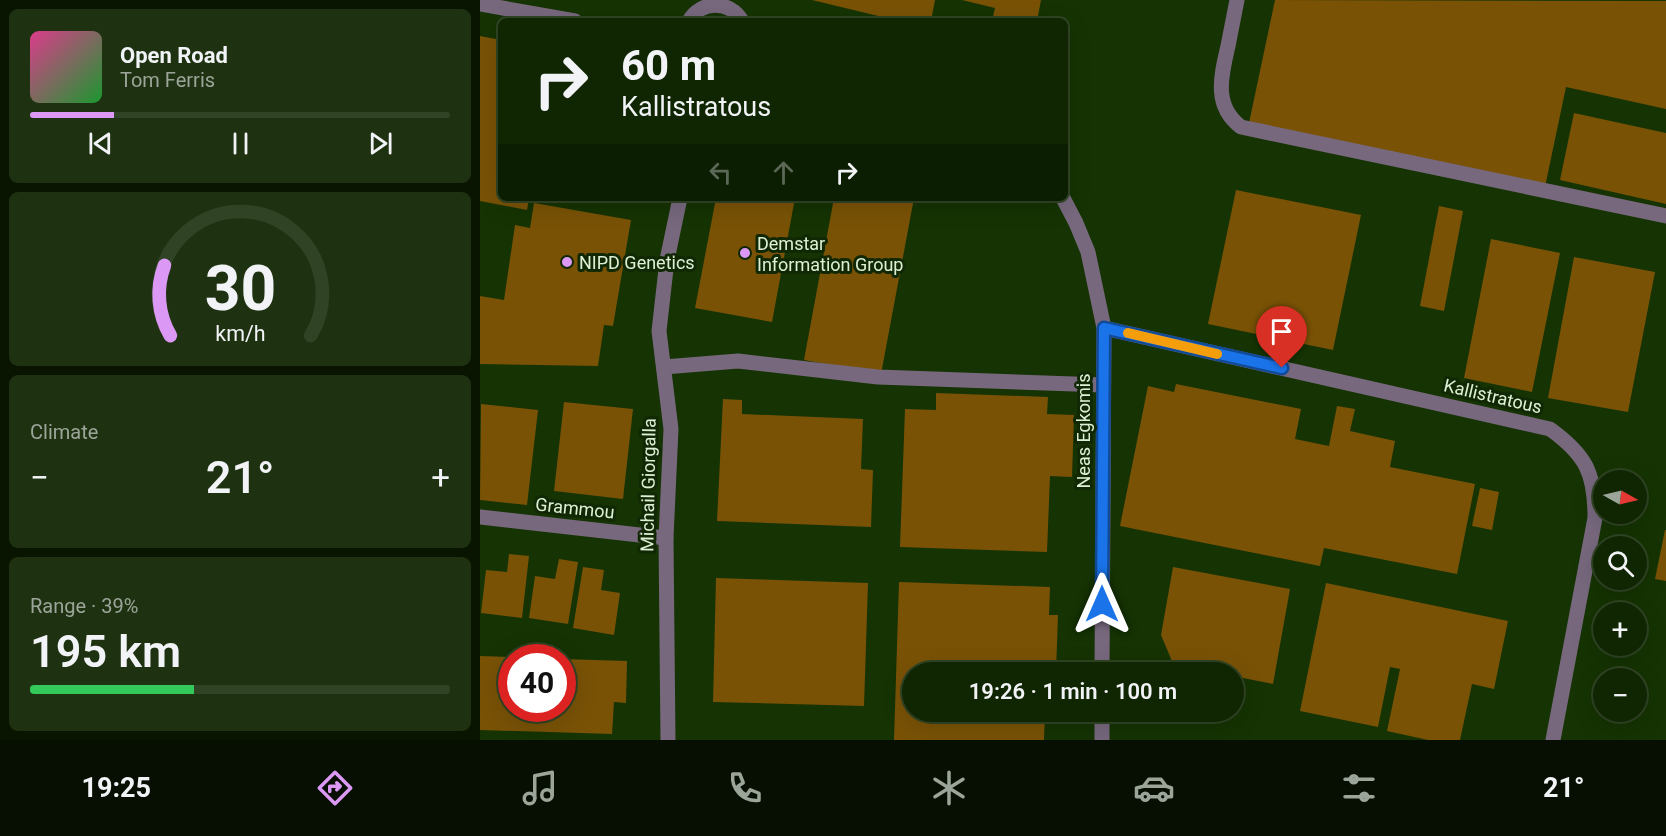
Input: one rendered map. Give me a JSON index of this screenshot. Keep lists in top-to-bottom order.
{
  "streets": {
    "street": [
      "Kallistratous",
      "Neas Egkomis",
      "Michail Giorgalla",
      "Grammou"
    ]
  },
  "crossings": [
    ["Kallistratous", "Neas Egkomis"],
    ["Michail Giorgalla", "Grammou"]
  ],
  "places": ["Demstar Information Group", "NIPD Genetics"],
  "north": "right",
  "page": {
    "turn": ["60 m", "Kallistratous"],
    "song": ["Open Road", "Tom Ferris"],
    "tile": [
      "Climate",
      ["Range · 39%", "195 km"]
    ],
    "heat": ["−", "21°", "+"],
    "map_buttons": ["+", "−"],
    "limit": "40",
    "trip": "19:26 · 1 min · 100 m",
    "tabs": ["19:25", "21°"],
    "gauge": ["30", "km/h"]
  }
}
